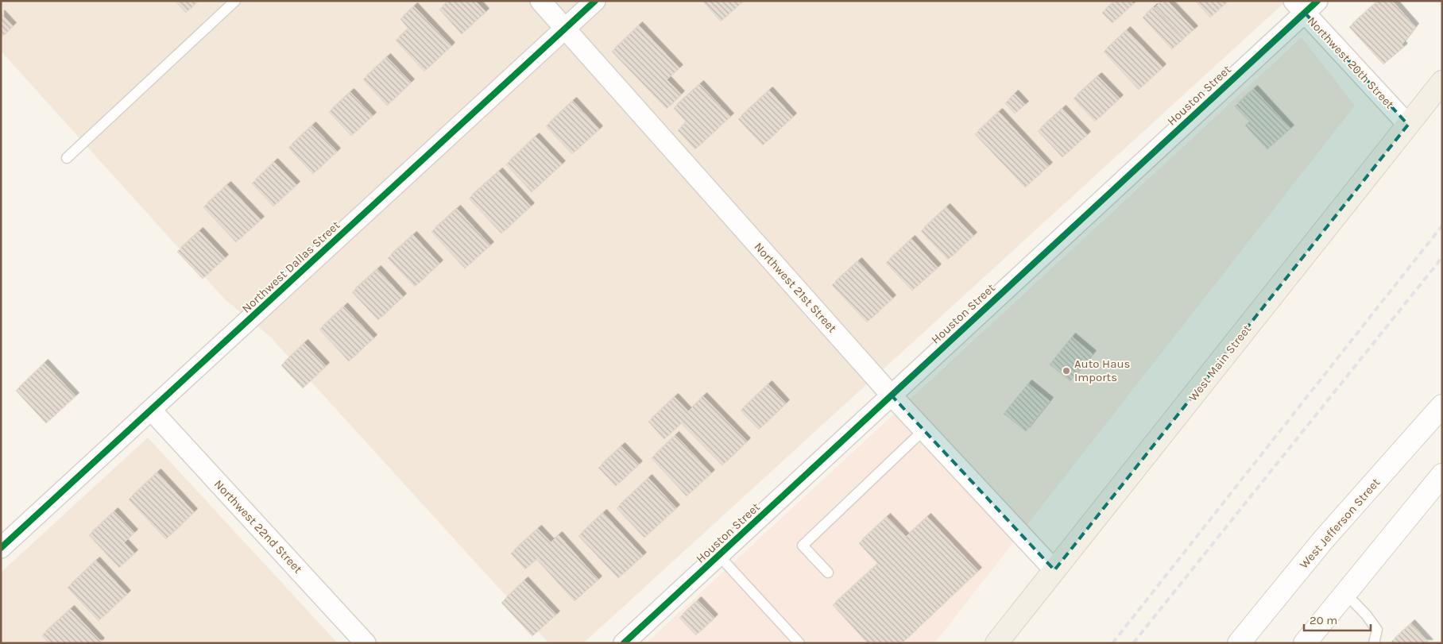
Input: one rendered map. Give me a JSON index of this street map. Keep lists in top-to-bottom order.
{
  "streets": {
    "main road": ["West Main Street", "West Jefferson Street"],
    "street": [
      "Northwest 20th Street",
      "Houston Street",
      "Northwest Dallas Street",
      "Northwest 21st Street",
      "Northwest 22nd Street"
    ]
  },
  "crossings": [
    ["Northwest 20th Street", "Houston Street"],
    ["Northwest 20th Street", "West Main Street"],
    ["Houston Street", "Northwest 21st Street"],
    ["Northwest Dallas Street", "Northwest 21st Street"],
    ["Northwest Dallas Street", "Northwest 22nd Street"],
    ["Northwest 21st Street", "West Main Street"]
  ],
  "places": ["Auto Haus Imports"],
  "scale_bar": "20 m"
}
